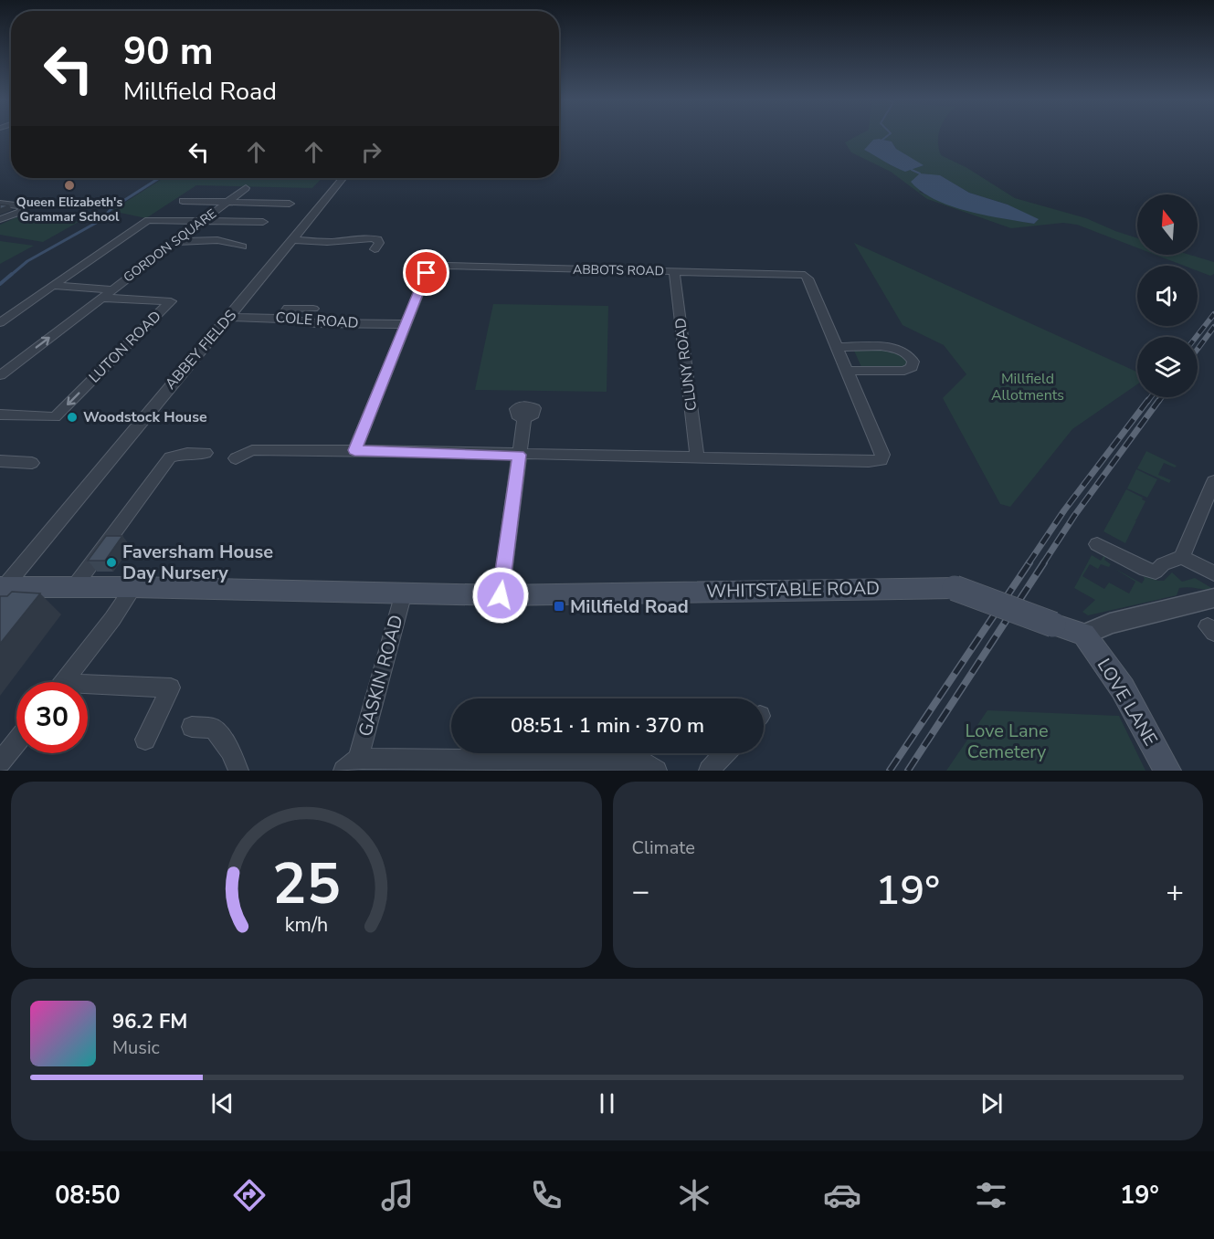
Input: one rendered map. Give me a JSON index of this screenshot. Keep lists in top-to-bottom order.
{
  "streets": {
    "main road": ["WHITSTABLE ROAD", "LOVE LANE"],
    "street": [
      "GORDON SQUARE",
      "ABBOTS ROAD",
      "COLE ROAD",
      "LUTON ROAD",
      "ABBEY FIELDS",
      "CLUNY ROAD",
      "GASKIN ROAD"
    ]
  },
  "crossings": [
    ["GORDON SQUARE", "LUTON ROAD"],
    ["ABBOTS ROAD", "COLE ROAD"],
    ["ABBOTS ROAD", "CLUNY ROAD"],
    ["COLE ROAD", "ABBEY FIELDS"],
    ["ABBEY FIELDS", "WHITSTABLE ROAD"],
    ["WHITSTABLE ROAD", "GASKIN ROAD"],
    ["WHITSTABLE ROAD", "LOVE LANE"]
  ],
  "parks": ["Millfield Allotments", "Love Lane Cemetery"],
  "places": {
    "other": ["Queen Elizabeth's Grammar School", "Woodstock House", "Faversham House Day Nursery"],
    "transit": ["Millfield Road"]
  },
  "north": "top",
  "page": {
    "turn": ["90 m", "Millfield Road"],
    "limit": "30",
    "trip": "08:51 · 1 min · 370 m",
    "tile": "Climate",
    "heat": ["−", "19°", "+"],
    "song": ["96.2 FM", "Music"],
    "tabs": ["08:50", "19°"],
    "gauge": ["25", "km/h"]
  }
}
